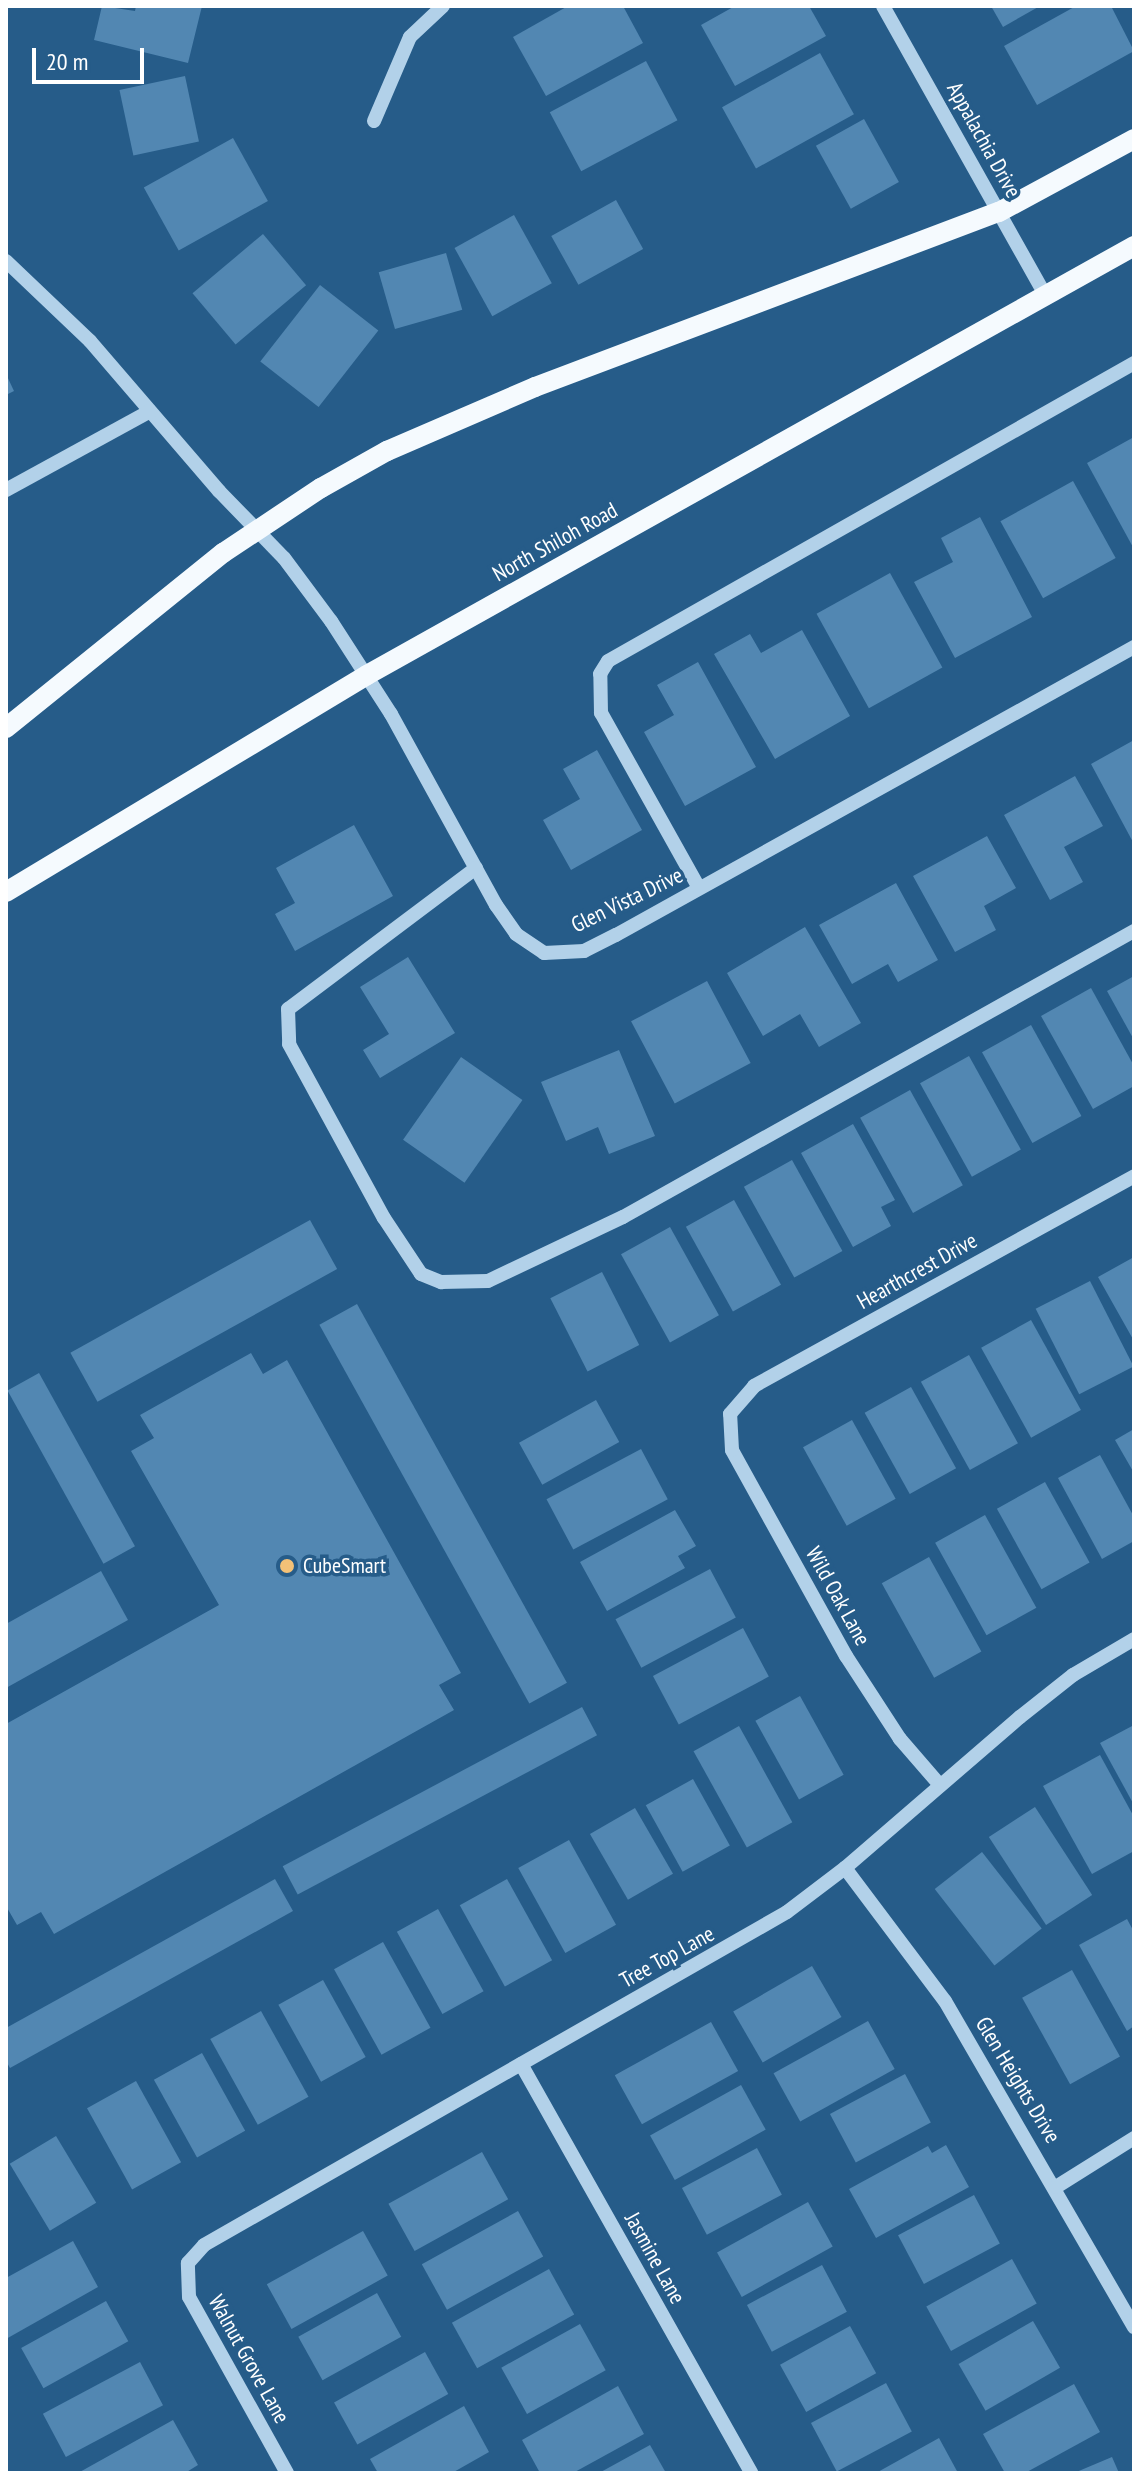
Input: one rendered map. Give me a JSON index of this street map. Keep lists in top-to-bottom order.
{
  "streets": {
    "main road": ["North Shiloh Road"],
    "street": [
      "Appalachia Drive",
      "Glen Vista Drive",
      "Hearthcrest Drive",
      "Wild Oak Lane",
      "Tree Top Lane",
      "Glen Heights Drive",
      "Jasmine Lane",
      "Walnut Grove Lane"
    ]
  },
  "crossings": [
    ["Appalachia Drive", "North Shiloh Road"],
    ["North Shiloh Road", "Glen Vista Drive"],
    ["Hearthcrest Drive", "Wild Oak Lane"],
    ["Wild Oak Lane", "Tree Top Lane"],
    ["Tree Top Lane", "Glen Heights Drive"],
    ["Tree Top Lane", "Jasmine Lane"],
    ["Tree Top Lane", "Walnut Grove Lane"]
  ],
  "places": ["CubeSmart"],
  "scale_bar": "20 m"
}
